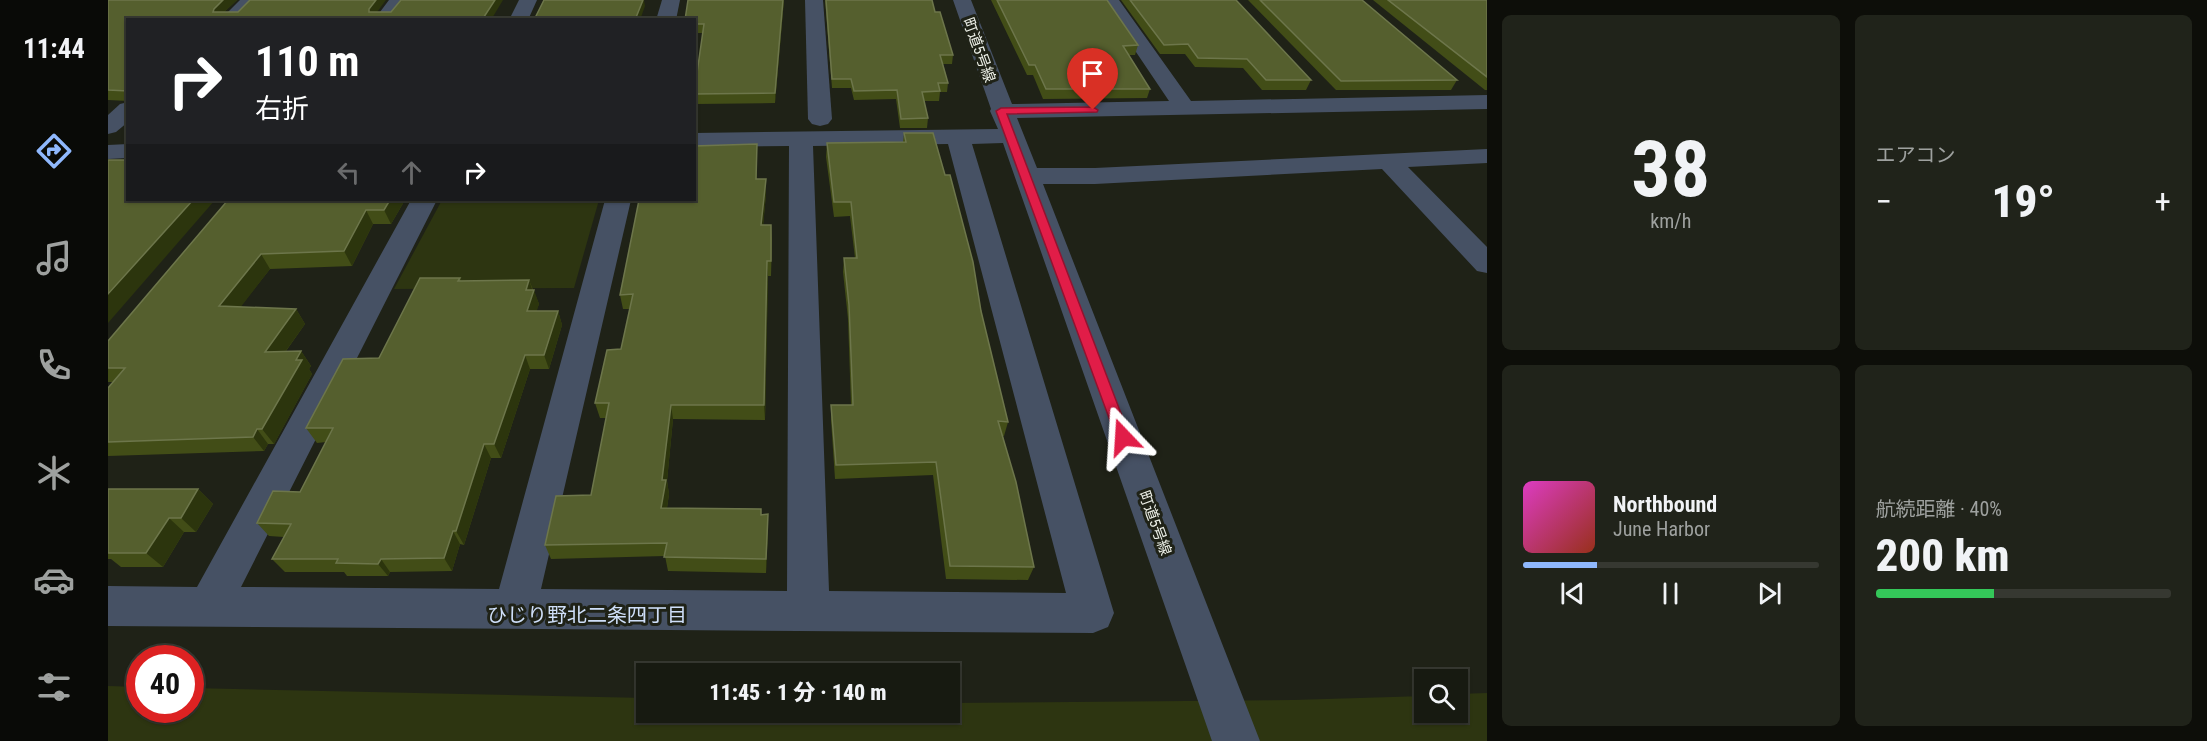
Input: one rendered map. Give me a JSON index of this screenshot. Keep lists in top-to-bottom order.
{
  "streets": {
    "street": ["町道5号線"]
  },
  "districts": ["ひじり野北二条四丁目"],
  "page": {
    "tabs": "11:44",
    "tile": [
      ["38", "km/h"],
      "エアコン",
      ["航続距離 · 40%", "200 km"]
    ],
    "turn": ["110 m", "右折"],
    "heat": ["−", "19°", "+"],
    "song": ["Northbound", "June Harbor"],
    "limit": "40",
    "trip": "11:45 · 1 分 · 140 m"
  }
}
